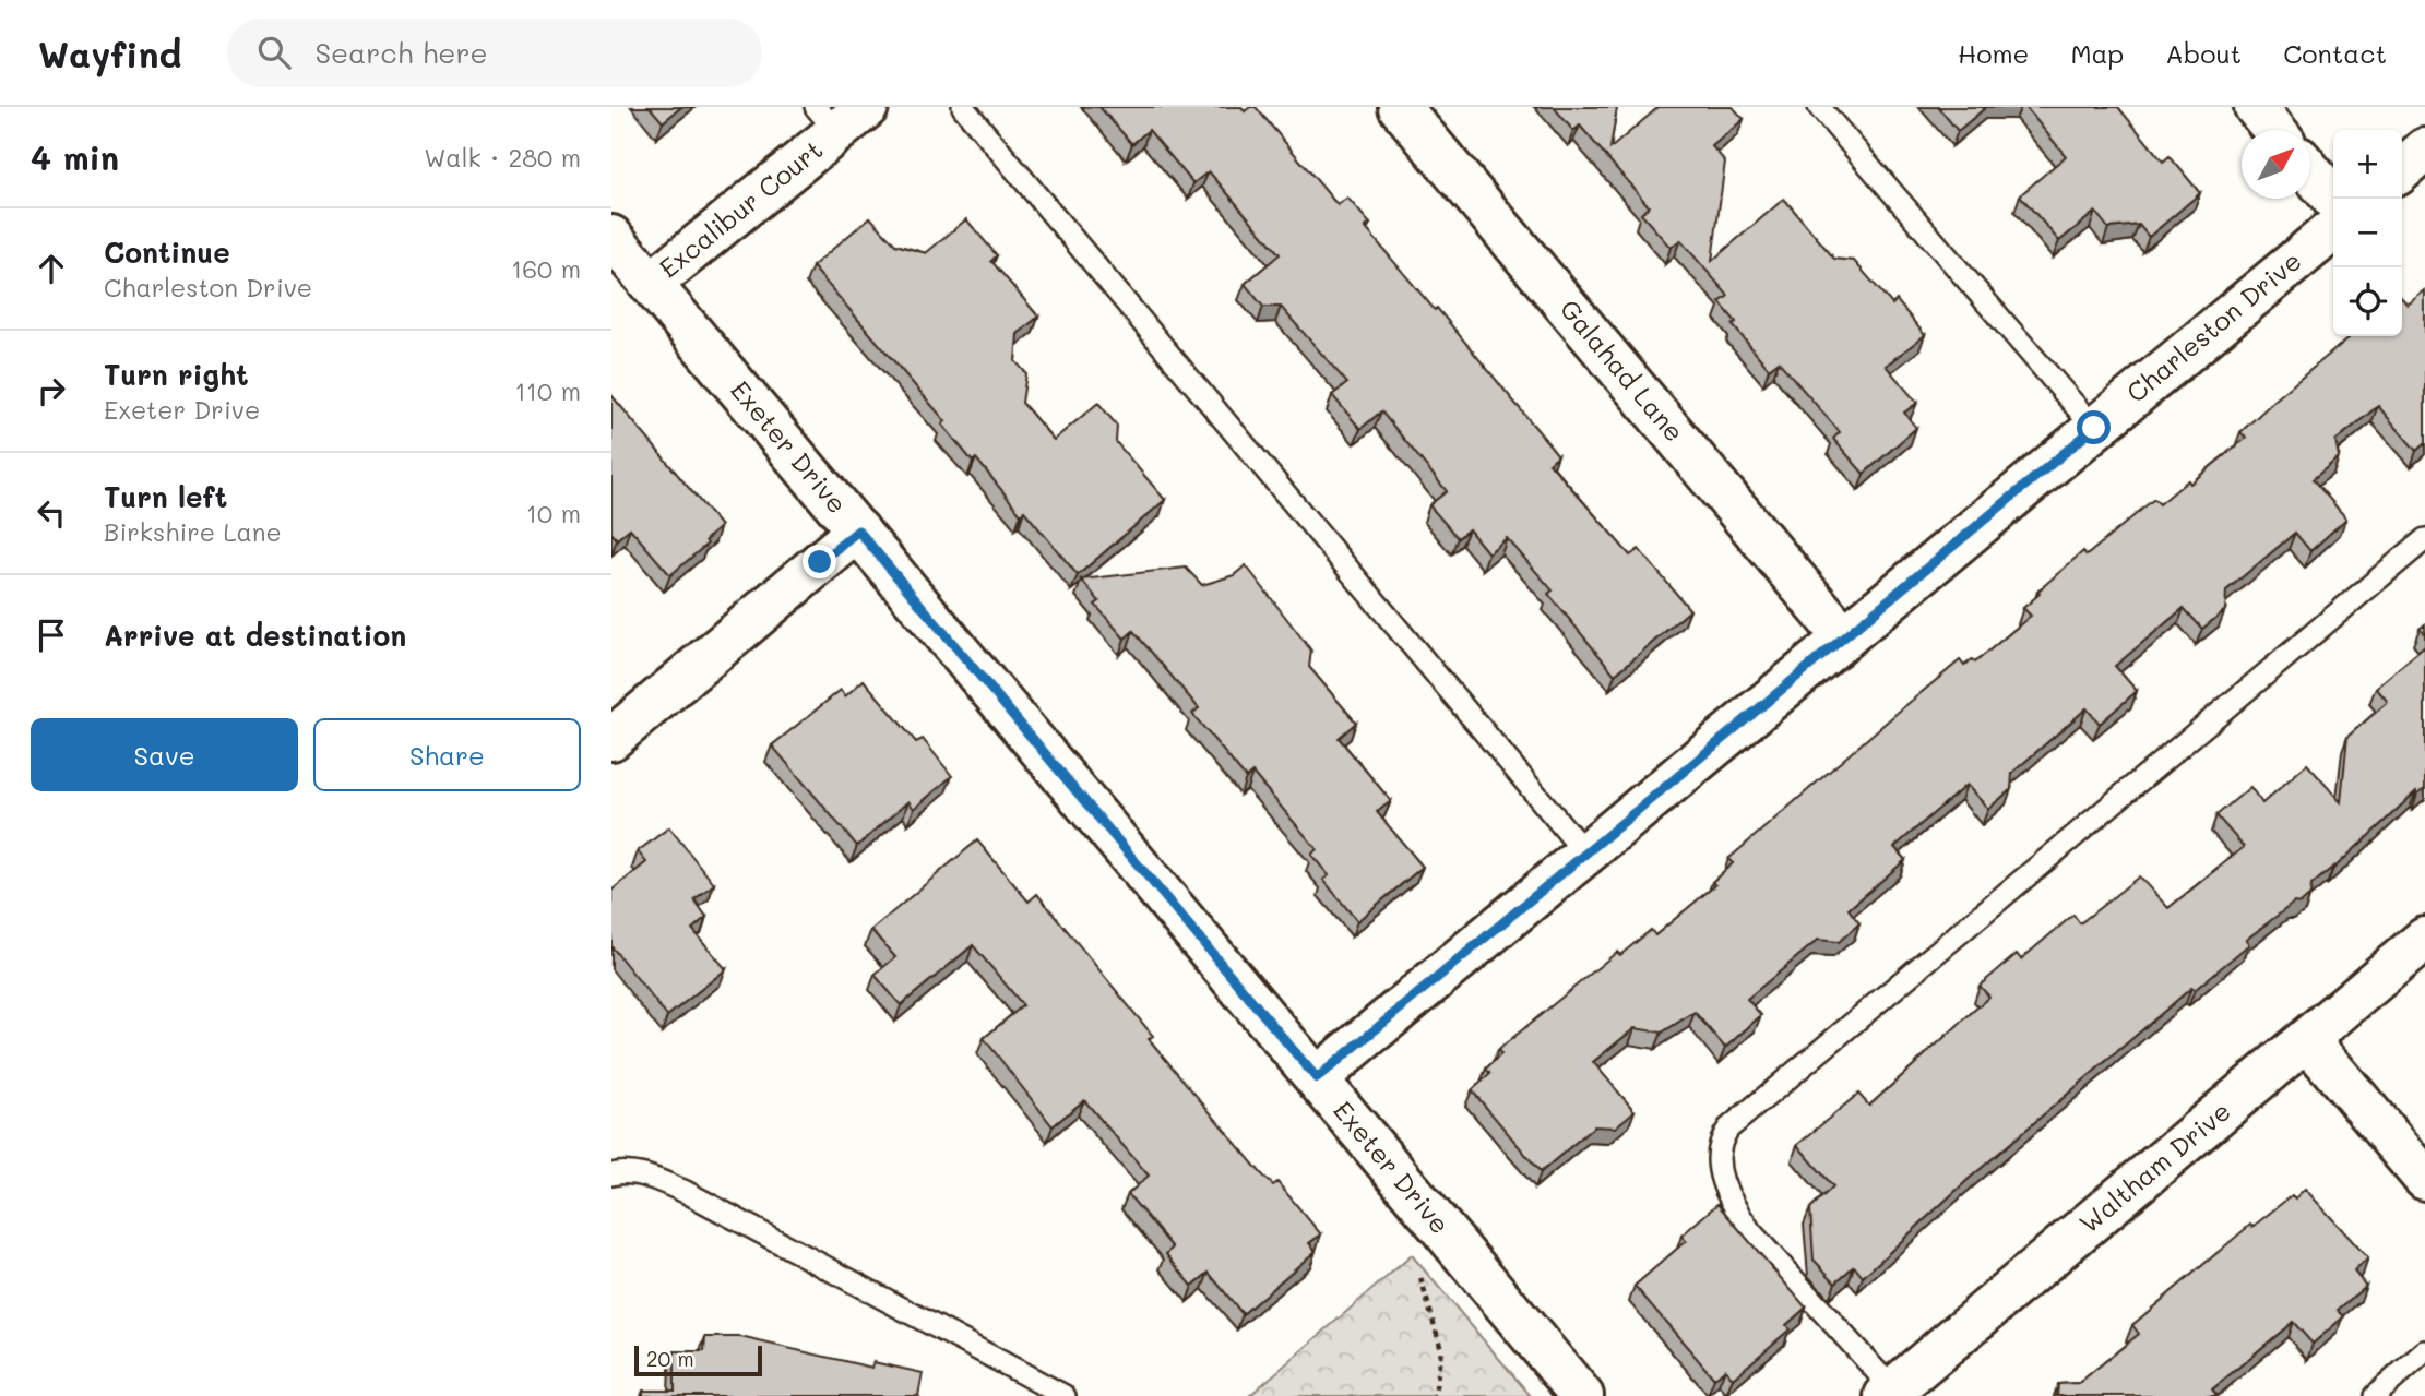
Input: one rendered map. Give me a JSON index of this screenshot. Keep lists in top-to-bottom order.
{
  "streets": {
    "street": [
      "Excalibur Court",
      "Charleston Drive",
      "Galahad Lane",
      "Exeter Drive",
      "Waltham Drive"
    ]
  },
  "crossings": [
    ["Excalibur Court", "Exeter Drive"],
    ["Charleston Drive", "Galahad Lane"],
    ["Charleston Drive", "Exeter Drive"]
  ],
  "scale_bar": "20 m",
  "north": "top right",
  "page": {
    "header": "Wayfind",
    "search": "Search here",
    "nav": [
      "Home",
      "Map",
      "About",
      "Contact"
    ],
    "heading": ["4 min", "Walk · 280 m"],
    "map_buttons": ["+", "−"],
    "list": [
      ["Continue", "Charleston Drive", "160 m"],
      ["Turn right", "Exeter Drive", "110 m"],
      ["Turn left", "Birkshire Lane", "10 m"],
      "Arrive at destination"
    ],
    "buttons": ["Save", "Share"],
    "scale": "20 m"
  }
}
